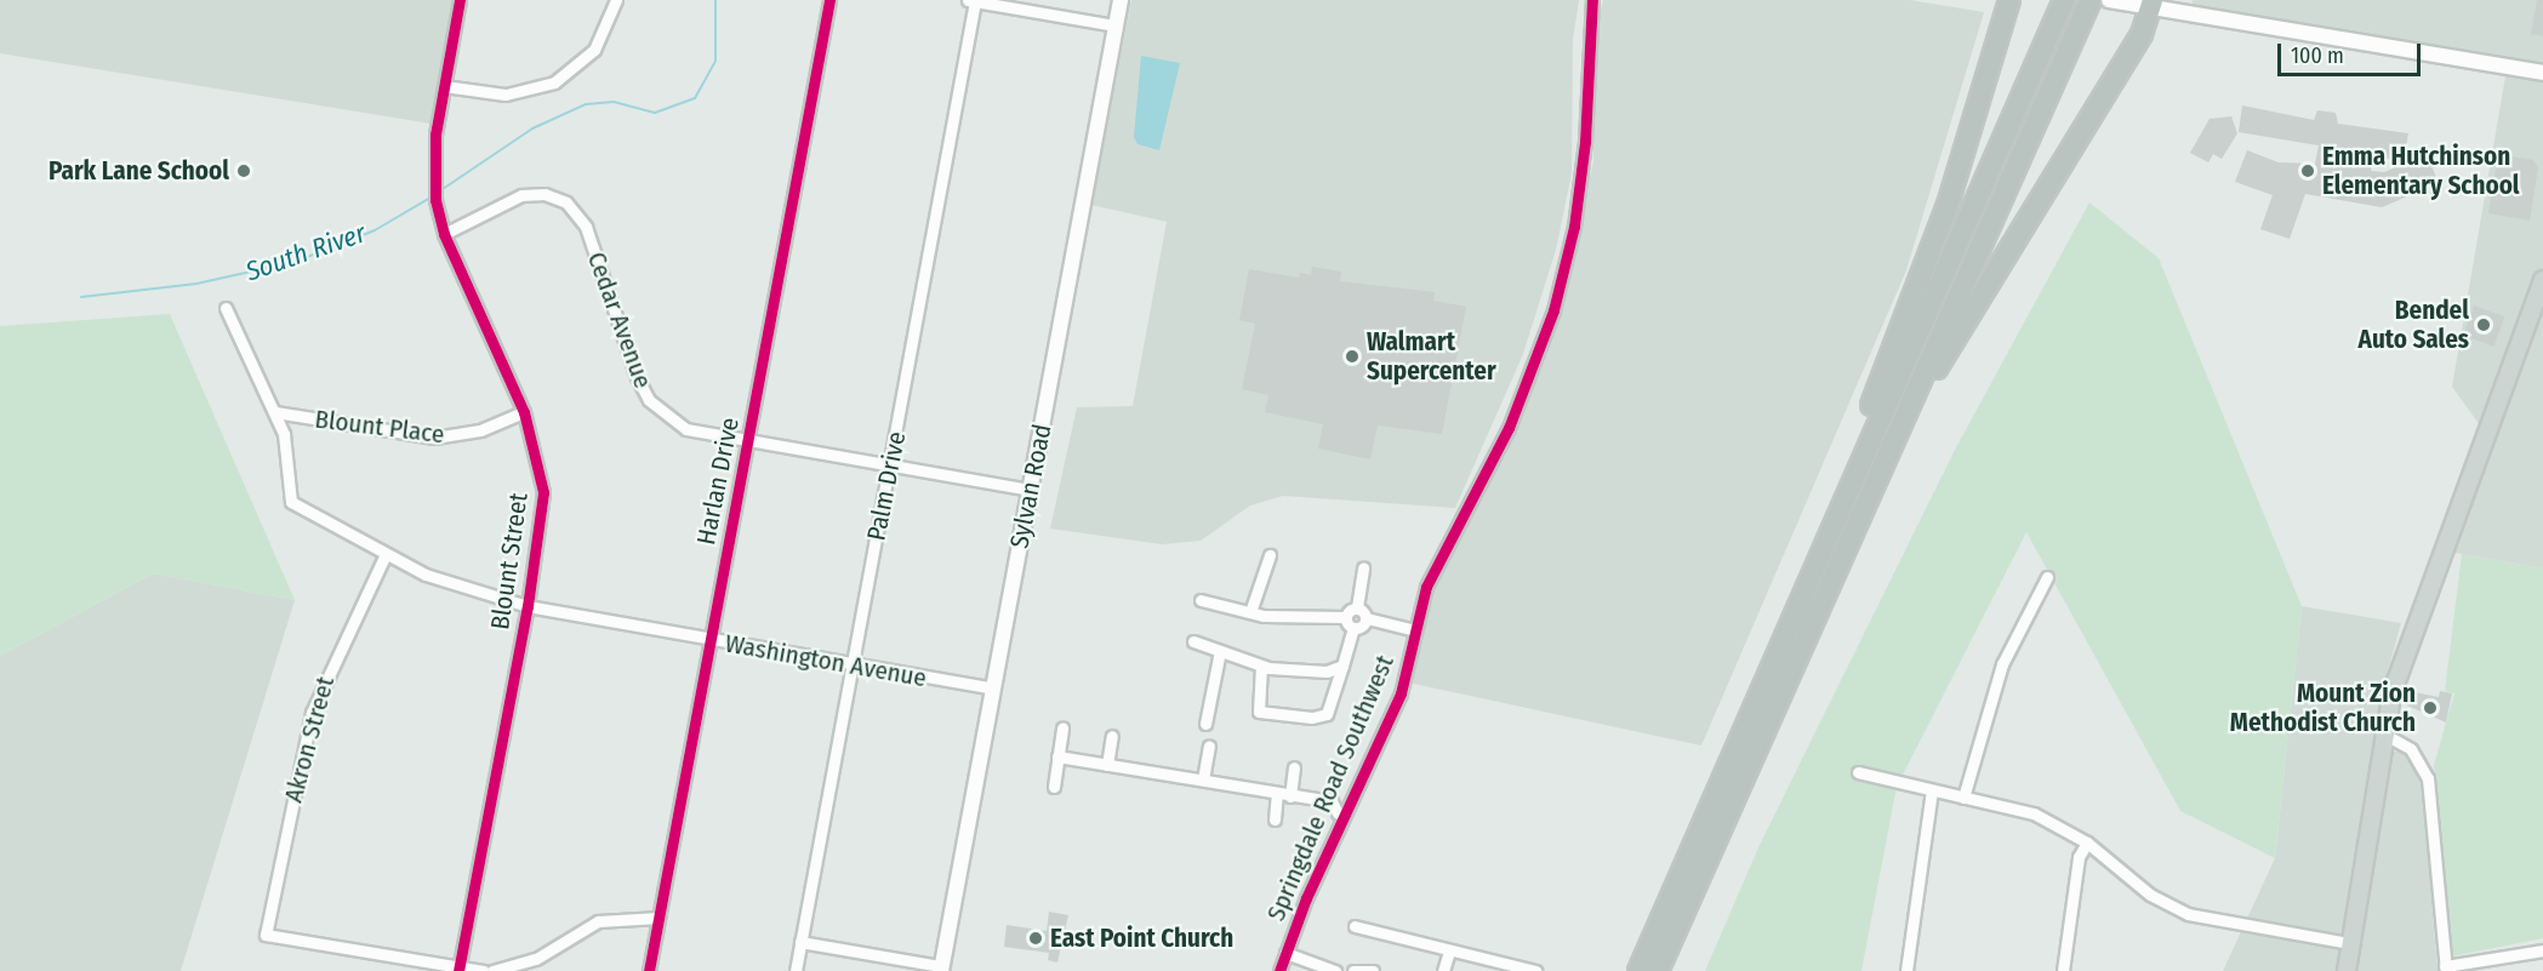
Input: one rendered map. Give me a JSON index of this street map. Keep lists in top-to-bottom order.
{
  "streets": {
    "main road": ["Sylvan Road"],
    "street": [
      "Cedar Avenue",
      "Blount Place",
      "Harlan Drive",
      "Palm Drive",
      "Blount Street",
      "Washington Avenue",
      "Akron Street",
      "Springdale Road Southwest"
    ]
  },
  "crossings": [
    ["Cedar Avenue", "Harlan Drive"],
    ["Cedar Avenue", "Palm Drive"],
    ["Cedar Avenue", "Sylvan Road"],
    ["Cedar Avenue", "Blount Street"],
    ["Blount Place", "Blount Street"],
    ["Blount Place", "Washington Avenue"],
    ["Harlan Drive", "Washington Avenue"],
    ["Palm Drive", "Washington Avenue"],
    ["Sylvan Road", "Washington Avenue"],
    ["Blount Street", "Washington Avenue"],
    ["Blount Street", "Akron Street"],
    ["Washington Avenue", "Akron Street"]
  ],
  "water": ["South River"],
  "places": [
    "Park Lane School",
    "Emma Hutchinson Elementary School",
    "Bendel Auto Sales",
    "Walmart Supercenter",
    "Mount Zion Methodist Church",
    "East Point Church"
  ],
  "scale_bar": "100 m"
}
